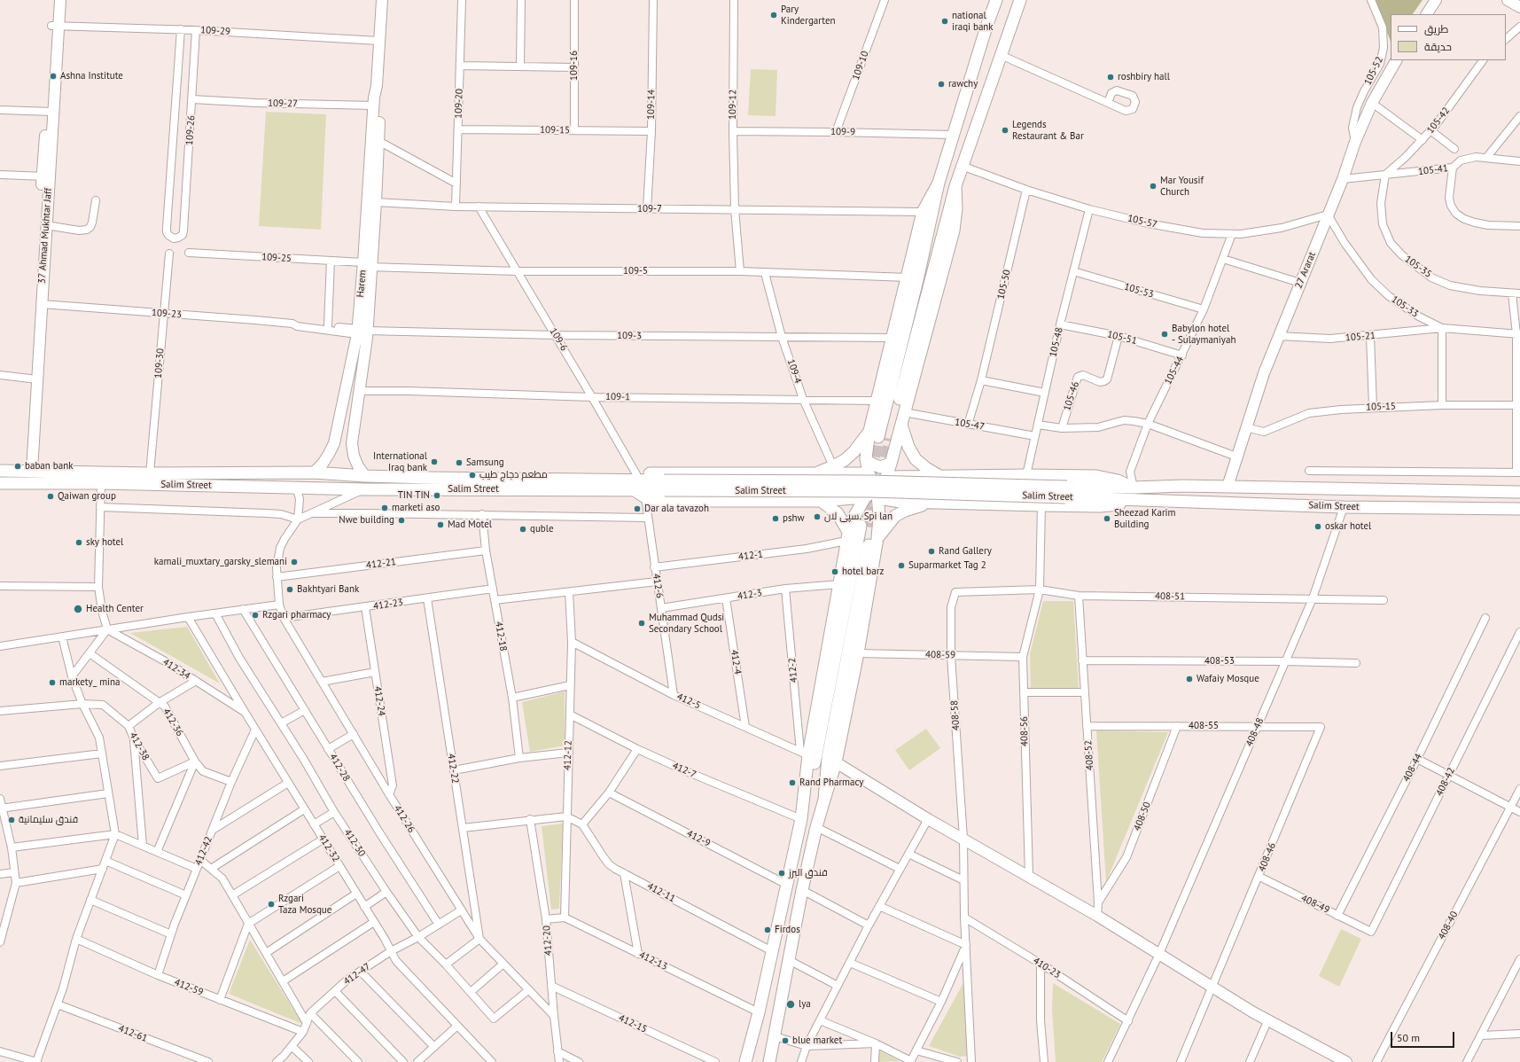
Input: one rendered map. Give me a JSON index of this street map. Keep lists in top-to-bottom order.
{
  "streets": {
    "main road": ["Salim Street"],
    "street": [
      "109-29",
      "109-16",
      "109-10",
      "105-52",
      "109-27",
      "109-20",
      "109-14",
      "109-12",
      "105-42",
      "109-26",
      "109-15",
      "109-9",
      "105-41",
      "109-7",
      "105-57",
      "37 Ahmad Mukhtar Jaff",
      "109-25",
      "105-35",
      "27 Ararat",
      "109-5",
      "Harem",
      "105-50",
      "105-53",
      "105-33",
      "109-23",
      "109-3",
      "105-21",
      "105-51",
      "109-6",
      "105-48",
      "109-30",
      "105-44",
      "109-4",
      "105-46",
      "109-1",
      "105-15",
      "105-47",
      "412-1",
      "412-21",
      "412-6",
      "412-3",
      "408-51",
      "412-23",
      "412-18",
      "408-59",
      "408-53",
      "412-4",
      "412-34",
      "412-2",
      "412-24",
      "412-5",
      "408-58",
      "412-36",
      "408-55",
      "408-56",
      "408-48",
      "412-38",
      "412-12",
      "408-52",
      "412-28",
      "408-44",
      "412-22",
      "412-7",
      "408-42",
      "408-50",
      "412-26",
      "412-9",
      "412-30",
      "412-32",
      "412-42",
      "408-46",
      "412-11",
      "408-49",
      "408-40",
      "412-20",
      "412-13",
      "410-23",
      "412-47",
      "412-59",
      "412-15",
      "412-61"
    ]
  },
  "crossings": [
    ["109-29", "109-26"],
    ["109-29", "37 Ahmad Mukhtar Jaff"],
    ["109-29", "Harem"],
    ["109-16", "109-15"],
    ["109-10", "109-9"],
    ["105-52", "27 Ararat"],
    ["109-27", "109-26"],
    ["109-27", "Harem"],
    ["109-20", "109-15"],
    ["109-20", "109-7"],
    ["109-14", "109-15"],
    ["109-14", "109-7"],
    ["109-12", "109-9"],
    ["109-12", "109-7"],
    ["109-12", "109-5"],
    ["105-42", "105-41"],
    ["105-42", "105-35"],
    ["105-41", "105-35"],
    ["105-41", "27 Ararat"],
    ["109-7", "Harem"],
    ["109-7", "109-6"],
    ["105-57", "27 Ararat"],
    ["105-57", "105-50"],
    ["105-57", "105-33"],
    ["105-57", "105-48"],
    ["105-57", "105-44"],
    ["37 Ahmad Mukhtar Jaff", "109-23"],
    ["37 Ahmad Mukhtar Jaff", "Salim Street"],
    ["109-25", "109-5"],
    ["109-25", "Harem"],
    ["27 Ararat", "105-33"],
    ["27 Ararat", "105-21"],
    ["27 Ararat", "105-15"],
    ["27 Ararat", "Salim Street"],
    ["109-5", "Harem"],
    ["109-5", "109-6"],
    ["109-5", "109-4"],
    ["Harem", "109-23"],
    ["Harem", "109-3"],
    ["Harem", "Salim Street"],
    ["105-50", "105-47"],
    ["105-53", "105-48"],
    ["105-53", "105-44"],
    ["105-33", "105-21"],
    ["109-23", "109-3"],
    ["109-23", "109-30"],
    ["109-3", "109-6"],
    ["109-3", "109-4"],
    ["105-51", "105-48"],
    ["105-51", "105-44"],
    ["105-51", "105-46"],
    ["109-6", "109-1"],
    ["105-48", "105-47"],
    ["109-30", "Salim Street"],
    ["105-44", "Salim Street"],
    ["109-4", "109-1"],
    ["Salim Street", "408-48"],
    ["412-1", "412-6"],
    ["412-21", "412-18"],
    ["412-21", "412-26"],
    ["412-6", "412-3"],
    ["412-6", "412-5"],
    ["412-3", "412-4"],
    ["412-3", "412-2"],
    ["408-51", "408-58"],
    ["408-51", "408-56"],
    ["408-51", "408-48"],
    ["408-51", "408-52"],
    ["412-23", "412-18"],
    ["412-23", "412-24"],
    ["412-23", "412-22"],
    ["412-23", "412-26"],
    ["408-59", "408-58"],
    ["408-59", "408-56"],
    ["408-53", "408-48"],
    ["408-53", "408-52"],
    ["412-4", "412-5"],
    ["412-34", "412-32"],
    ["412-2", "412-5"],
    ["412-24", "412-26"],
    ["412-5", "412-12"],
    ["408-58", "410-23"],
    ["412-36", "412-38"],
    ["412-36", "412-42"],
    ["408-55", "408-48"],
    ["408-55", "408-52"],
    ["408-55", "408-50"],
    ["408-55", "408-46"],
    ["408-48", "410-23"],
    ["412-12", "412-7"],
    ["412-12", "412-11"],
    ["412-12", "412-13"],
    ["408-52", "408-50"],
    ["412-28", "412-47"],
    ["408-44", "408-49"],
    ["412-22", "412-26"],
    ["408-42", "408-49"],
    ["412-26", "412-30"],
    ["412-26", "412-20"],
    ["412-26", "412-47"],
    ["412-30", "412-47"],
    ["412-32", "412-42"],
    ["412-32", "412-47"],
    ["412-42", "412-59"],
    ["408-46", "408-49"],
    ["412-20", "412-15"],
    ["412-47", "412-59"]
  ],
  "places": [
    "Pary Kindergarten",
    "national iraqi bank",
    "Ashna Institute",
    "roshbiry hall",
    "rawchy",
    "Legends Restaurant & Bar",
    "Mar Yousif Church",
    "Babylon hotel - Sulaymaniyah",
    "International Iraq bank",
    "Samsung",
    "baban bank",
    "مطعم دجاج طيب",
    "TIN TIN",
    "Qaiwan group",
    "marketi aso",
    "Dar ala tavazoh",
    "سپی لان. Spi lan",
    "pshw",
    "Sheezad Karim Building",
    "Nwe building",
    "Mad Motel",
    "oskar hotel",
    "quble",
    "sky hotel",
    "Rand Gallery",
    "kamali_muxtary_garsky_slemani",
    "Suparmarket Tag 2",
    "hotel barz",
    "Bakhtyari Bank",
    "Health Center",
    "Rzgari pharmacy",
    "Muhammad Qudsi Secondary School",
    "Wafaiy Mosque",
    "markety_ mina",
    "Rand Pharmacy",
    "فندق سليمانية",
    "فندق البرز",
    "Rzgari Taza Mosque",
    "Firdos",
    "lya",
    "blue market"
  ],
  "legend": ["طريق", "حديقة"],
  "scale_bar": "50 m"
}
